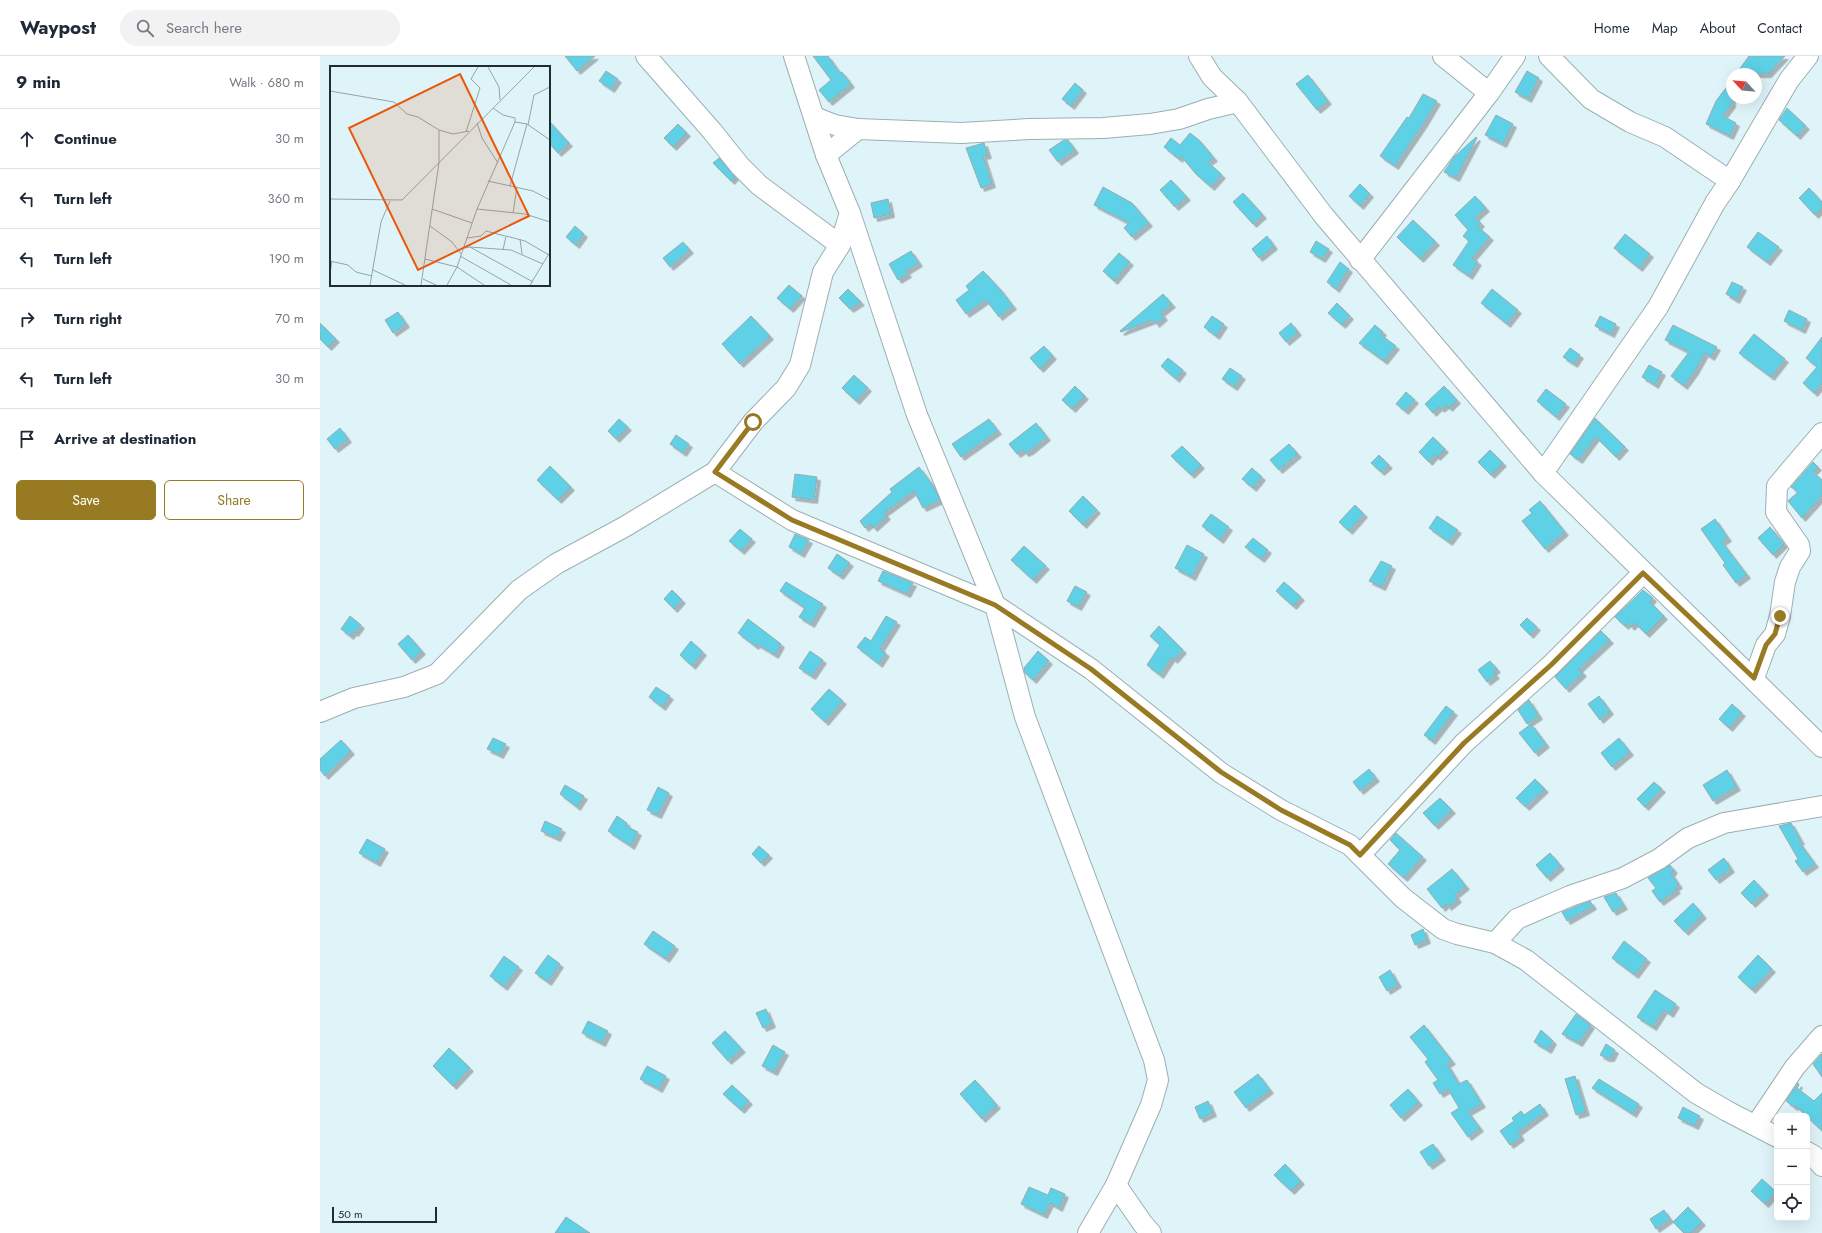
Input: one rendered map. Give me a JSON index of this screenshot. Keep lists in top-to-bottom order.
{
  "scale_bar": "50 m",
  "north": "top left",
  "page": {
    "header": "Waypost",
    "search": "Search here",
    "nav": [
      "Home",
      "Map",
      "About",
      "Contact"
    ],
    "heading": ["9 min", "Walk · 680 m"],
    "list": [
      ["Continue", "30 m"],
      ["Turn left", "360 m"],
      ["Turn left", "190 m"],
      ["Turn right", "70 m"],
      ["Turn left", "30 m"],
      "Arrive at destination"
    ],
    "buttons": ["Save", "Share"],
    "map_buttons": ["+", "−"],
    "scale": "50 m"
  }
}
